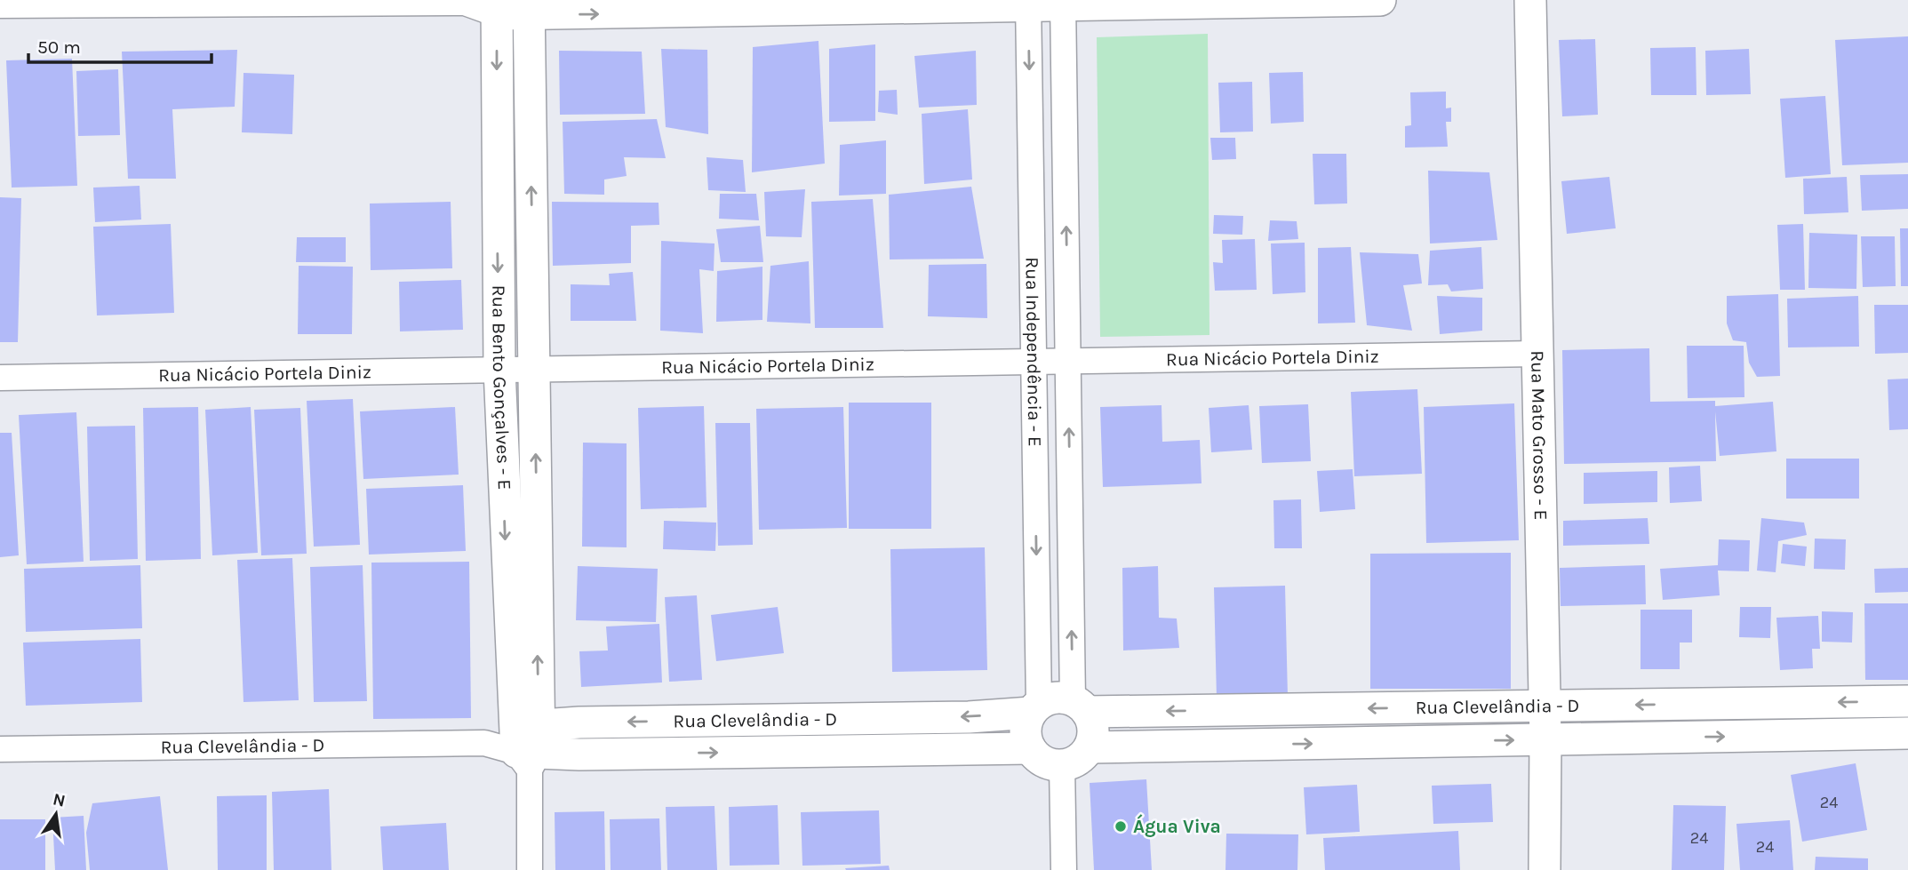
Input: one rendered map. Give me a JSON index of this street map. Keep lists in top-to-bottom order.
{
  "streets": {
    "street": [
      "Rua Independência - E",
      "Rua Nicácio Portela Diniz",
      "Rua Bento Gonçalves - E",
      "Rua Mato Grosso - E",
      "Rua Clevelândia - D"
    ]
  },
  "crossings": [
    ["Rua Independência - E", "Rua Nicácio Portela Diniz"],
    ["Rua Independência - E", "Rua Clevelândia - D"],
    ["Rua Nicácio Portela Diniz", "Rua Bento Gonçalves - E"],
    ["Rua Nicácio Portela Diniz", "Rua Mato Grosso - E"],
    ["Rua Bento Gonçalves - E", "Rua Clevelândia - D"],
    ["Rua Mato Grosso - E", "Rua Clevelândia - D"]
  ],
  "places": ["Água Viva"],
  "house_numbers": ["24", "24", "24"],
  "scale_bar": "50 m",
  "north": "top"
}
